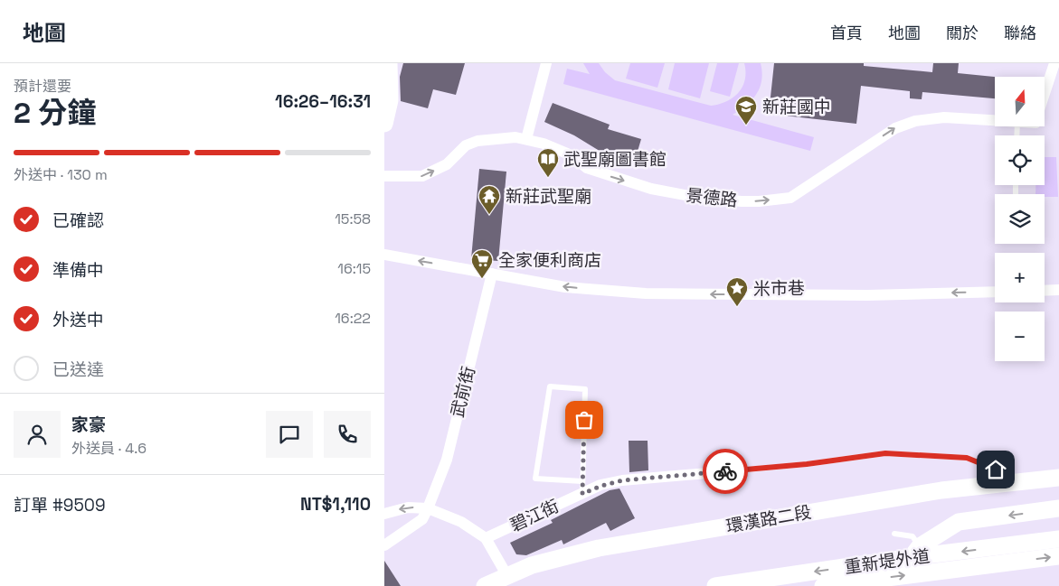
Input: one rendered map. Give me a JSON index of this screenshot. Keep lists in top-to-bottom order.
{
  "streets": {
    "street": [
      "景德路",
      "武前街",
      "碧江街",
      "環漢路二段",
      "重新堤外道"
    ]
  },
  "places": {
    "school or university": ["新莊國中"],
    "library": ["武聖廟圖書館"],
    "temple": ["新莊武聖廟"],
    "supermarket": ["全家便利商店"],
    "place": ["米市巷"]
  },
  "north": "top",
  "page": {
    "header": "地圖",
    "nav": [
      "首頁",
      "地圖",
      "關於",
      "聯絡"
    ],
    "heading": ["2 分鐘", "預計還要", "16:26–16:31"],
    "panel": [
      "家豪",
      "外送員 · 4.6",
      "訂單 #9509",
      "NT$1,110"
    ],
    "map_buttons": ["+", "−"],
    "bar": "外送中 · 130 m",
    "list": [
      ["已確認", "15:58"],
      ["準備中", "16:15"],
      ["外送中", "16:22"],
      "已送達"
    ]
  }
}
